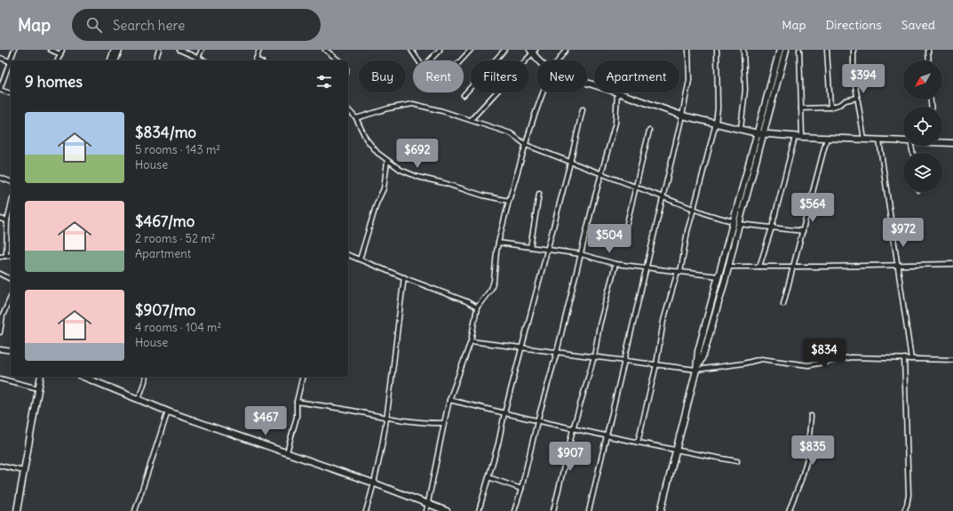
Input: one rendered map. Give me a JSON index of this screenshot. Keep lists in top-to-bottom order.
{
  "north": "bottom left",
  "page": {
    "header": "Map",
    "search": "Search here",
    "nav": ["Map", "Directions", "Saved"],
    "chip": [
      "Buy",
      "Rent",
      "Filters",
      "New",
      "Apartment"
    ],
    "heading": "9 homes",
    "price": [
      "$394",
      "$692",
      "$564",
      "$972",
      "$504",
      "$834",
      "$467",
      "$835",
      "$907"
    ],
    "list": [
      {
        "name": "$834/mo",
        "note": "5 rooms · 143 m² · House"
      },
      {
        "name": "$467/mo",
        "note": "2 rooms · 52 m² · Apartment"
      },
      {
        "name": "$907/mo",
        "note": "4 rooms · 104 m² · House"
      }
    ]
  }
}
